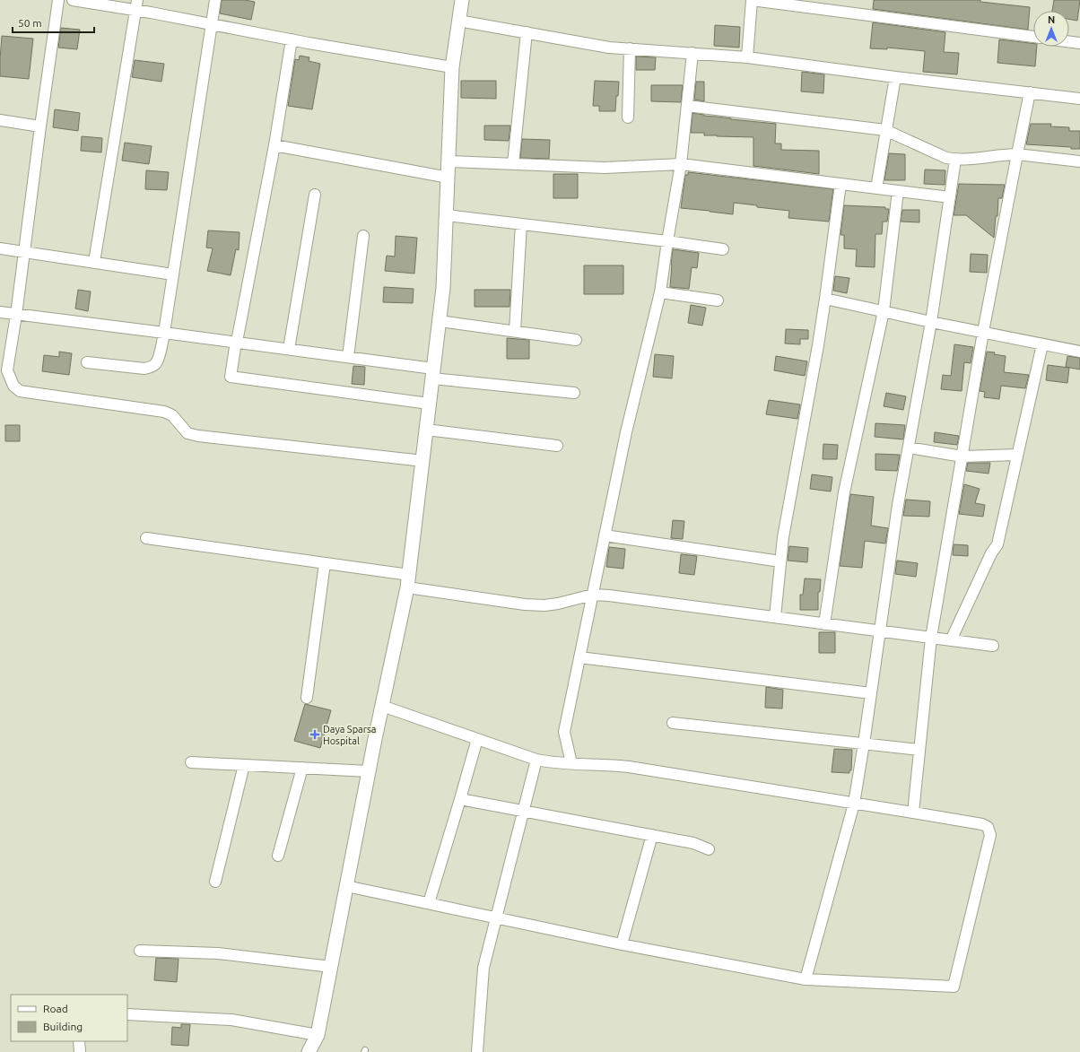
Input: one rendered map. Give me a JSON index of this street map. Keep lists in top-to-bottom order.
{
  "places": {
    "health": ["Daya Sparsa Hospital"]
  },
  "legend": ["Road", "Building"],
  "scale_bar": "50 m",
  "north": "top"
}
